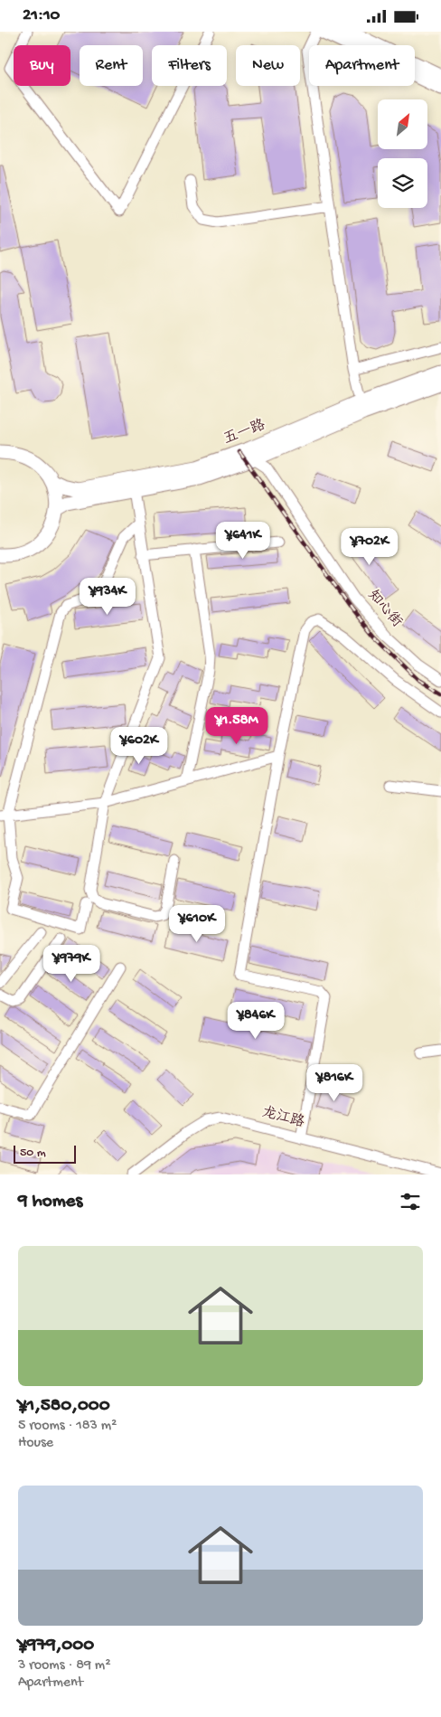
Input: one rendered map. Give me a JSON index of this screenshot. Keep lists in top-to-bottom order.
{
  "streets": {
    "main road": ["五一路"],
    "street": ["知心街", "龙江路"]
  },
  "crossings": [
    ["五一路", "知心街"]
  ],
  "scale_bar": "50 m",
  "north": "top right",
  "page": {
    "status": "21:10",
    "chip": [
      "Buy",
      "Rent",
      "Filters",
      "New",
      "Apartment"
    ],
    "price": [
      "¥641K",
      "¥702K",
      "¥934K",
      "¥1.58M",
      "¥602K",
      "¥610K",
      "¥979K",
      "¥846K",
      "¥816K"
    ],
    "scale": "50 m",
    "heading": "9 homes",
    "list": [
      {
        "name": "¥1,580,000",
        "note": "5 rooms · 183 m² · House"
      },
      {
        "name": "¥979,000",
        "note": "3 rooms · 89 m² · Apartment"
      }
    ]
  }
}
